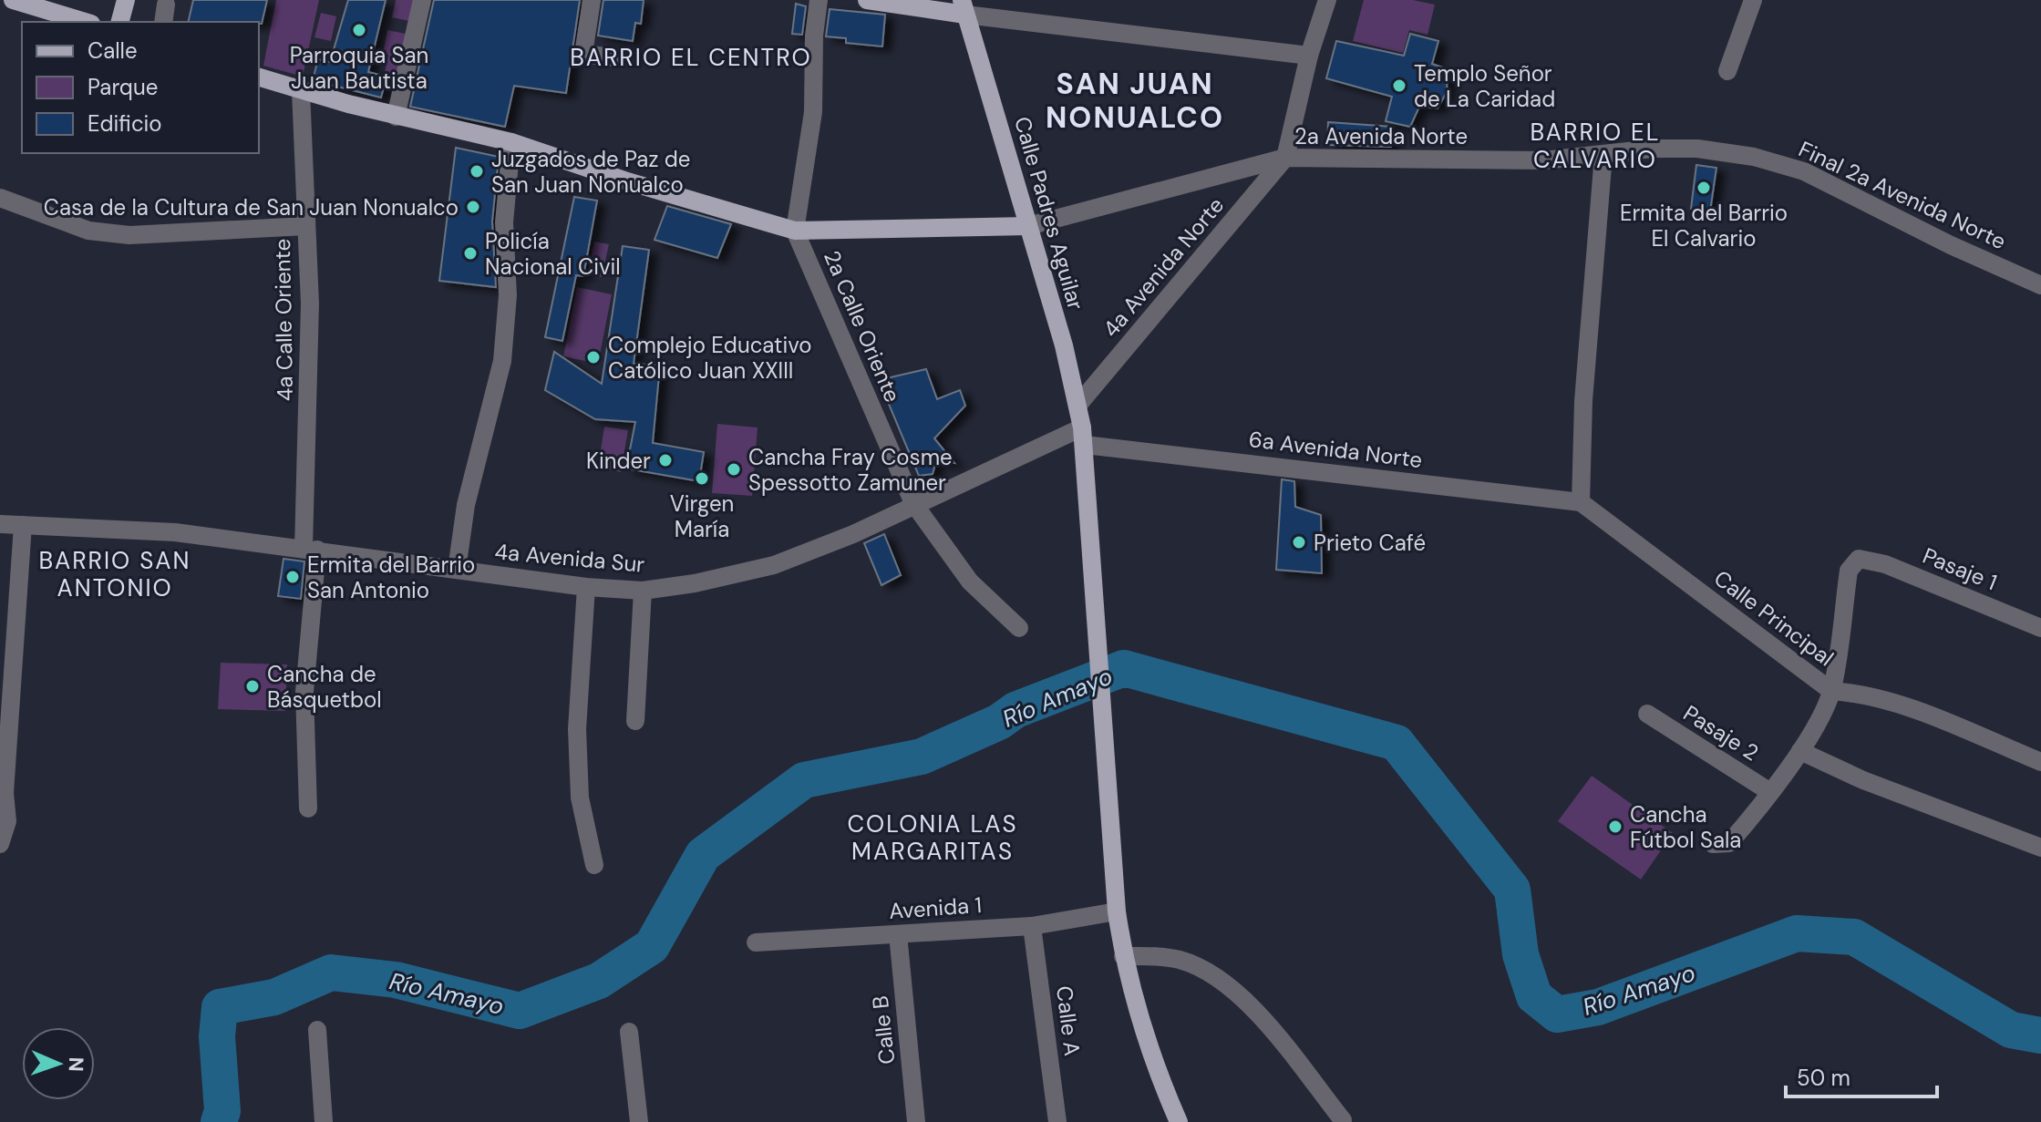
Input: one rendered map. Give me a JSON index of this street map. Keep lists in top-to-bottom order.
{
  "streets": {
    "main road": ["Calle Padres Aguilar"],
    "street": [
      "2a Avenida Norte",
      "Final 2a Avenida Norte",
      "4a Avenida Norte",
      "4a Calle Oriente",
      "2a Calle Oriente",
      "6a Avenida Norte",
      "4a Avenida Sur",
      "Pasaje 1",
      "Calle Principal",
      "Pasaje 2",
      "Avenida 1",
      "Calle A",
      "Calle B"
    ]
  },
  "crossings": [
    ["2a Avenida Norte", "Final 2a Avenida Norte"],
    ["2a Avenida Norte", "Calle Padres Aguilar"],
    ["2a Avenida Norte", "4a Avenida Norte"],
    ["Calle Padres Aguilar", "4a Avenida Norte"],
    ["Calle Padres Aguilar", "6a Avenida Norte"],
    ["Calle Padres Aguilar", "4a Avenida Sur"],
    ["Calle Padres Aguilar", "Avenida 1"],
    ["4a Calle Oriente", "4a Avenida Sur"],
    ["2a Calle Oriente", "4a Avenida Sur"],
    ["6a Avenida Norte", "4a Avenida Sur"],
    ["6a Avenida Norte", "Calle Principal"],
    ["Pasaje 1", "Calle Principal"],
    ["Avenida 1", "Calle A"],
    ["Avenida 1", "Calle B"]
  ],
  "districts": [
    "BARRIO EL CENTRO",
    "SAN JUAN NONUALCO",
    "BARRIO EL CALVARIO",
    "BARRIO SAN ANTONIO",
    "COLONIA LAS MARGARITAS"
  ],
  "water": ["Río Amayo"],
  "places": [
    "Parroquia San Juan Bautista",
    "Templo Señor de La Caridad",
    "Juzgados de Paz de San Juan Nonualco",
    "Ermita del Barrio El Calvario",
    "Casa de la Cultura de San Juan Nonualco",
    "Policía Nacional Civil",
    "Complejo Educativo Católico Juan XXIII",
    "Kinder",
    "Cancha Fray Cosme Spessotto Zamuner",
    "Virgen María",
    "Prieto Café",
    "Ermita del Barrio San Antonio",
    "Cancha de Básquetbol",
    "Cancha Fútbol Sala"
  ],
  "legend": ["Calle", "Parque", "Edificio"],
  "scale_bar": "50 m",
  "north": "right"
}
